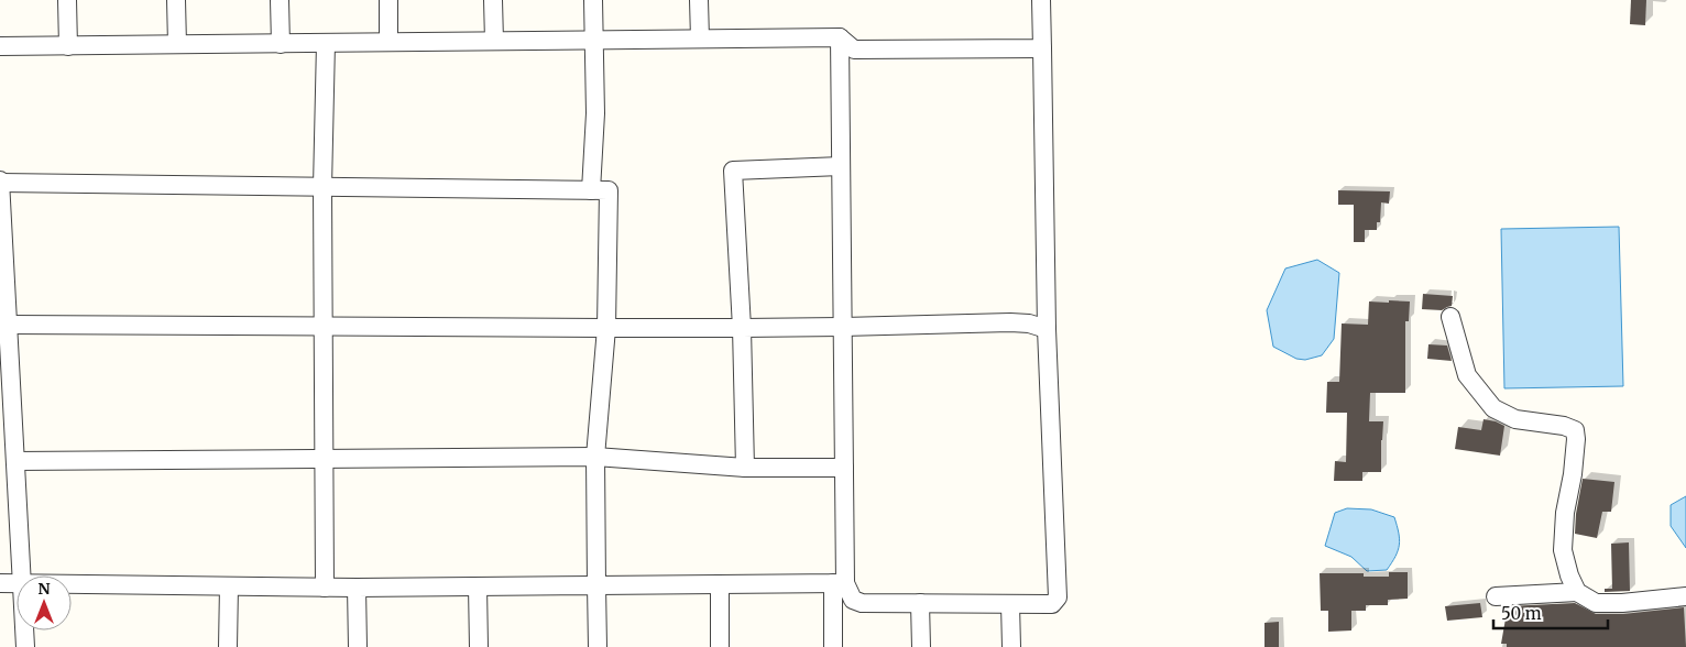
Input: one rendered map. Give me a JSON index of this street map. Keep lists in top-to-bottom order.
{
  "scale_bar": "50 m",
  "north": "top"
}
